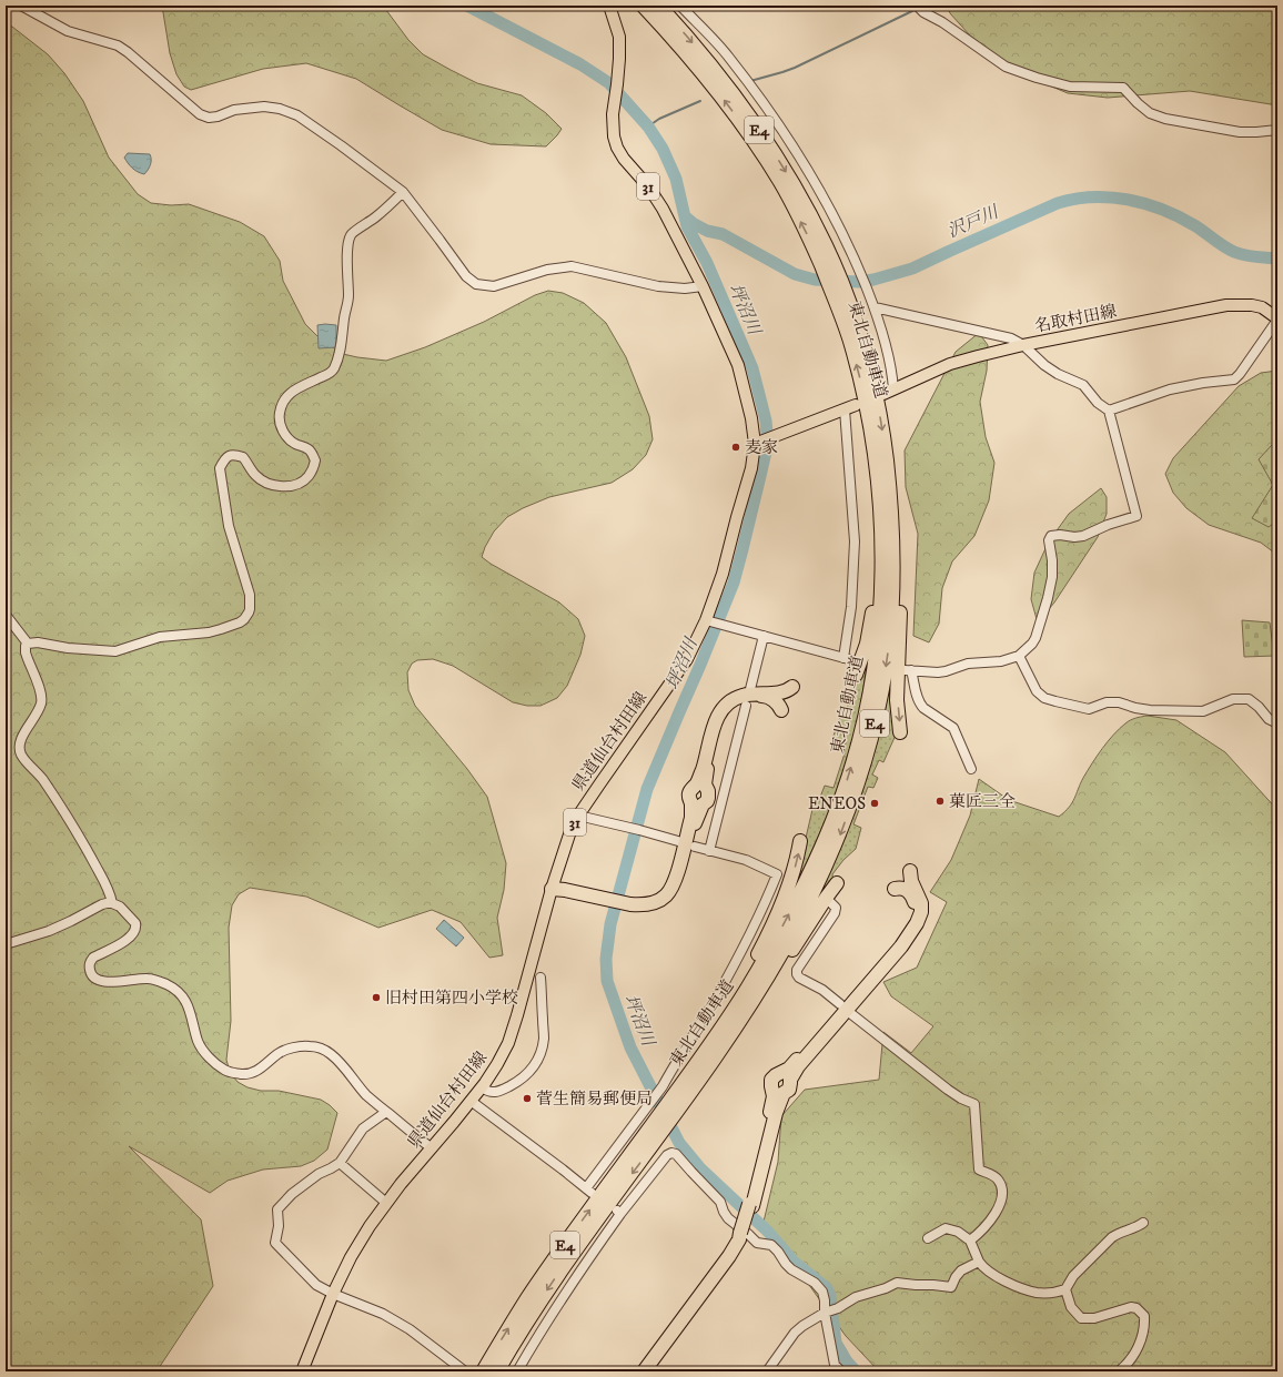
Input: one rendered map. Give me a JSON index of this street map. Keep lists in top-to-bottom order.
{
  "streets": {
    "highway": ["E4", "東北自動車道"],
    "main road": ["31", "名取村田線", "県道仙台村田線"]
  },
  "water": ["沢戸川", "坪沼川"],
  "places": [
    "麦家",
    "菓匠三全",
    "ENEOS",
    "旧村田第四小学校",
    "菅生簡易郵便局"
  ]
}
